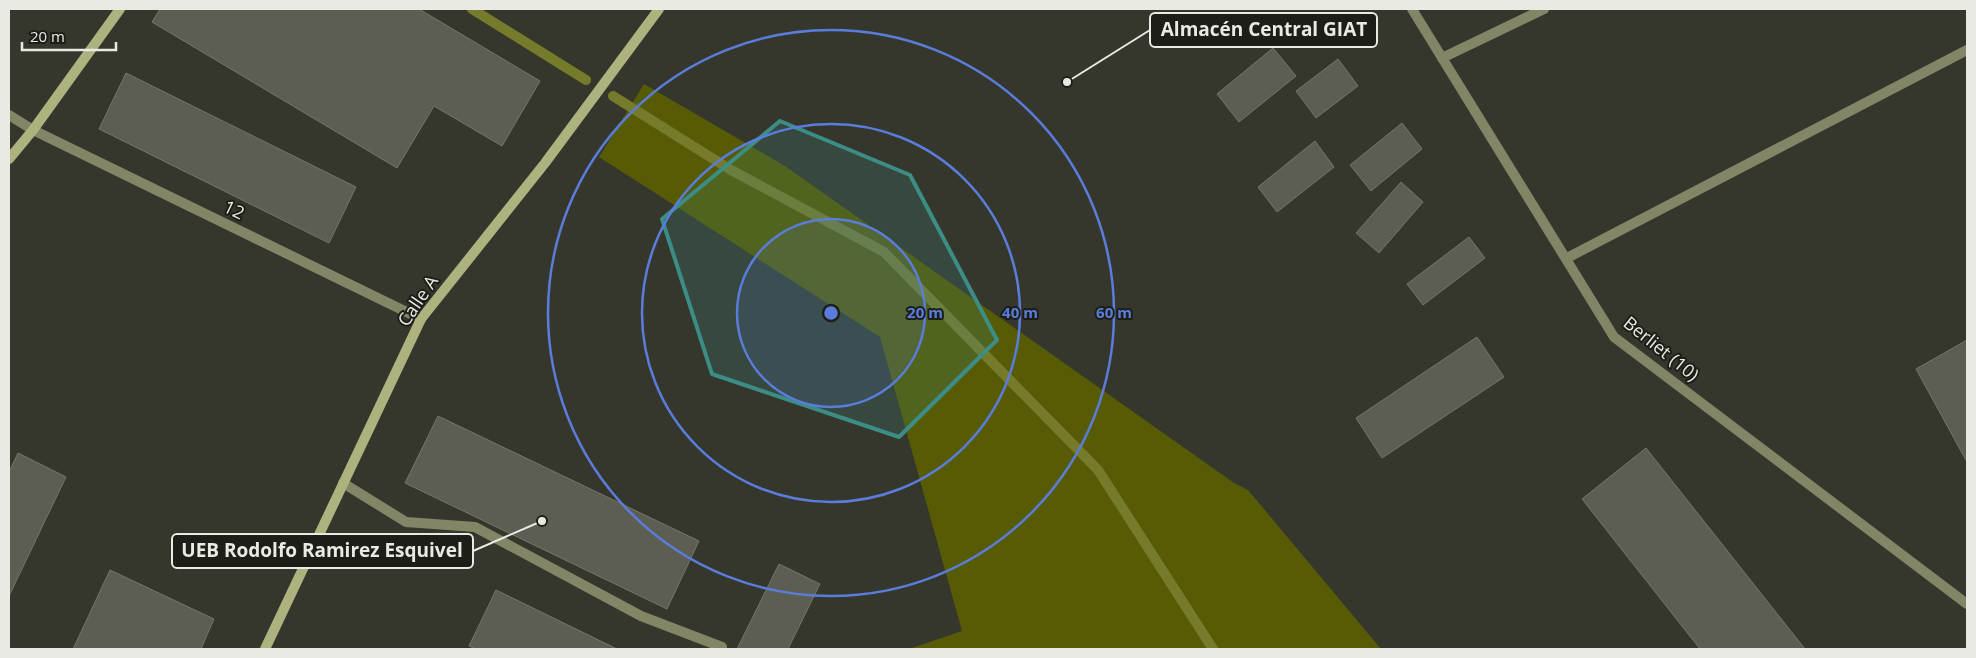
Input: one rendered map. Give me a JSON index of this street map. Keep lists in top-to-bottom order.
{
  "streets": {
    "street": ["12", "Calle A", "Berliet (10)"]
  },
  "crossings": [
    ["12", "Calle A"]
  ],
  "places": ["Almacén Central GIAT", "UEB Rodolfo Ramirez Esquivel"],
  "scale_bar": "20 m",
  "rings": ["20 m", "40 m", "60 m"]
}
